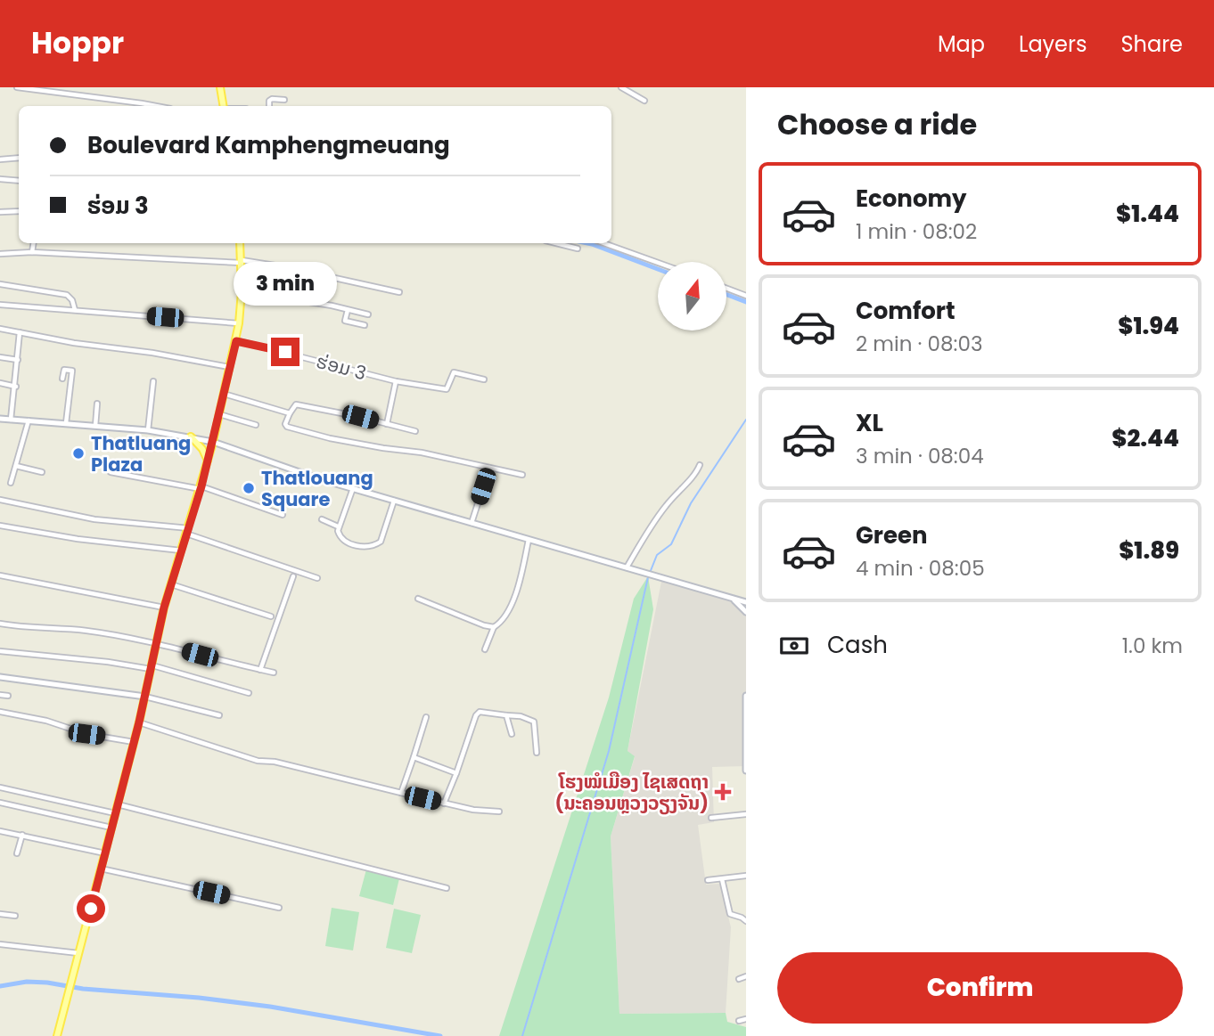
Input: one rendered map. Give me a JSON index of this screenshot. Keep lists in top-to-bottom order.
{
  "streets": {
    "street": ["ຮ່ອມ 3"]
  },
  "places": {
    "other": ["Thatluang Plaza", "Thatlouang Square"],
    "health": ["ໂຮງໝໍເມືອງ ໄຊເສດຖາ (ນະຄອນຫຼວງວຽງຈັນ)"]
  },
  "north": "top",
  "page": {
    "header": "Hoppr",
    "nav": ["Map", "Layers", "Share"],
    "heading": "Choose a ride",
    "banner": ["Boulevard Kamphengmeuang", "ຮ່ອມ 3"],
    "list": [
      {
        "name": "Economy",
        "note": "1 min · 08:02",
        "value": "$1.44"
      },
      {
        "name": "Comfort",
        "note": "2 min · 08:03",
        "value": "$1.94"
      },
      {
        "name": "XL",
        "note": "3 min · 08:04",
        "value": "$2.44"
      },
      {
        "name": "Green",
        "note": "4 min · 08:05",
        "value": "$1.89"
      }
    ],
    "bubble": "3 min",
    "pay": ["Cash", "1.0 km"],
    "buttons": "Confirm"
  }
}
